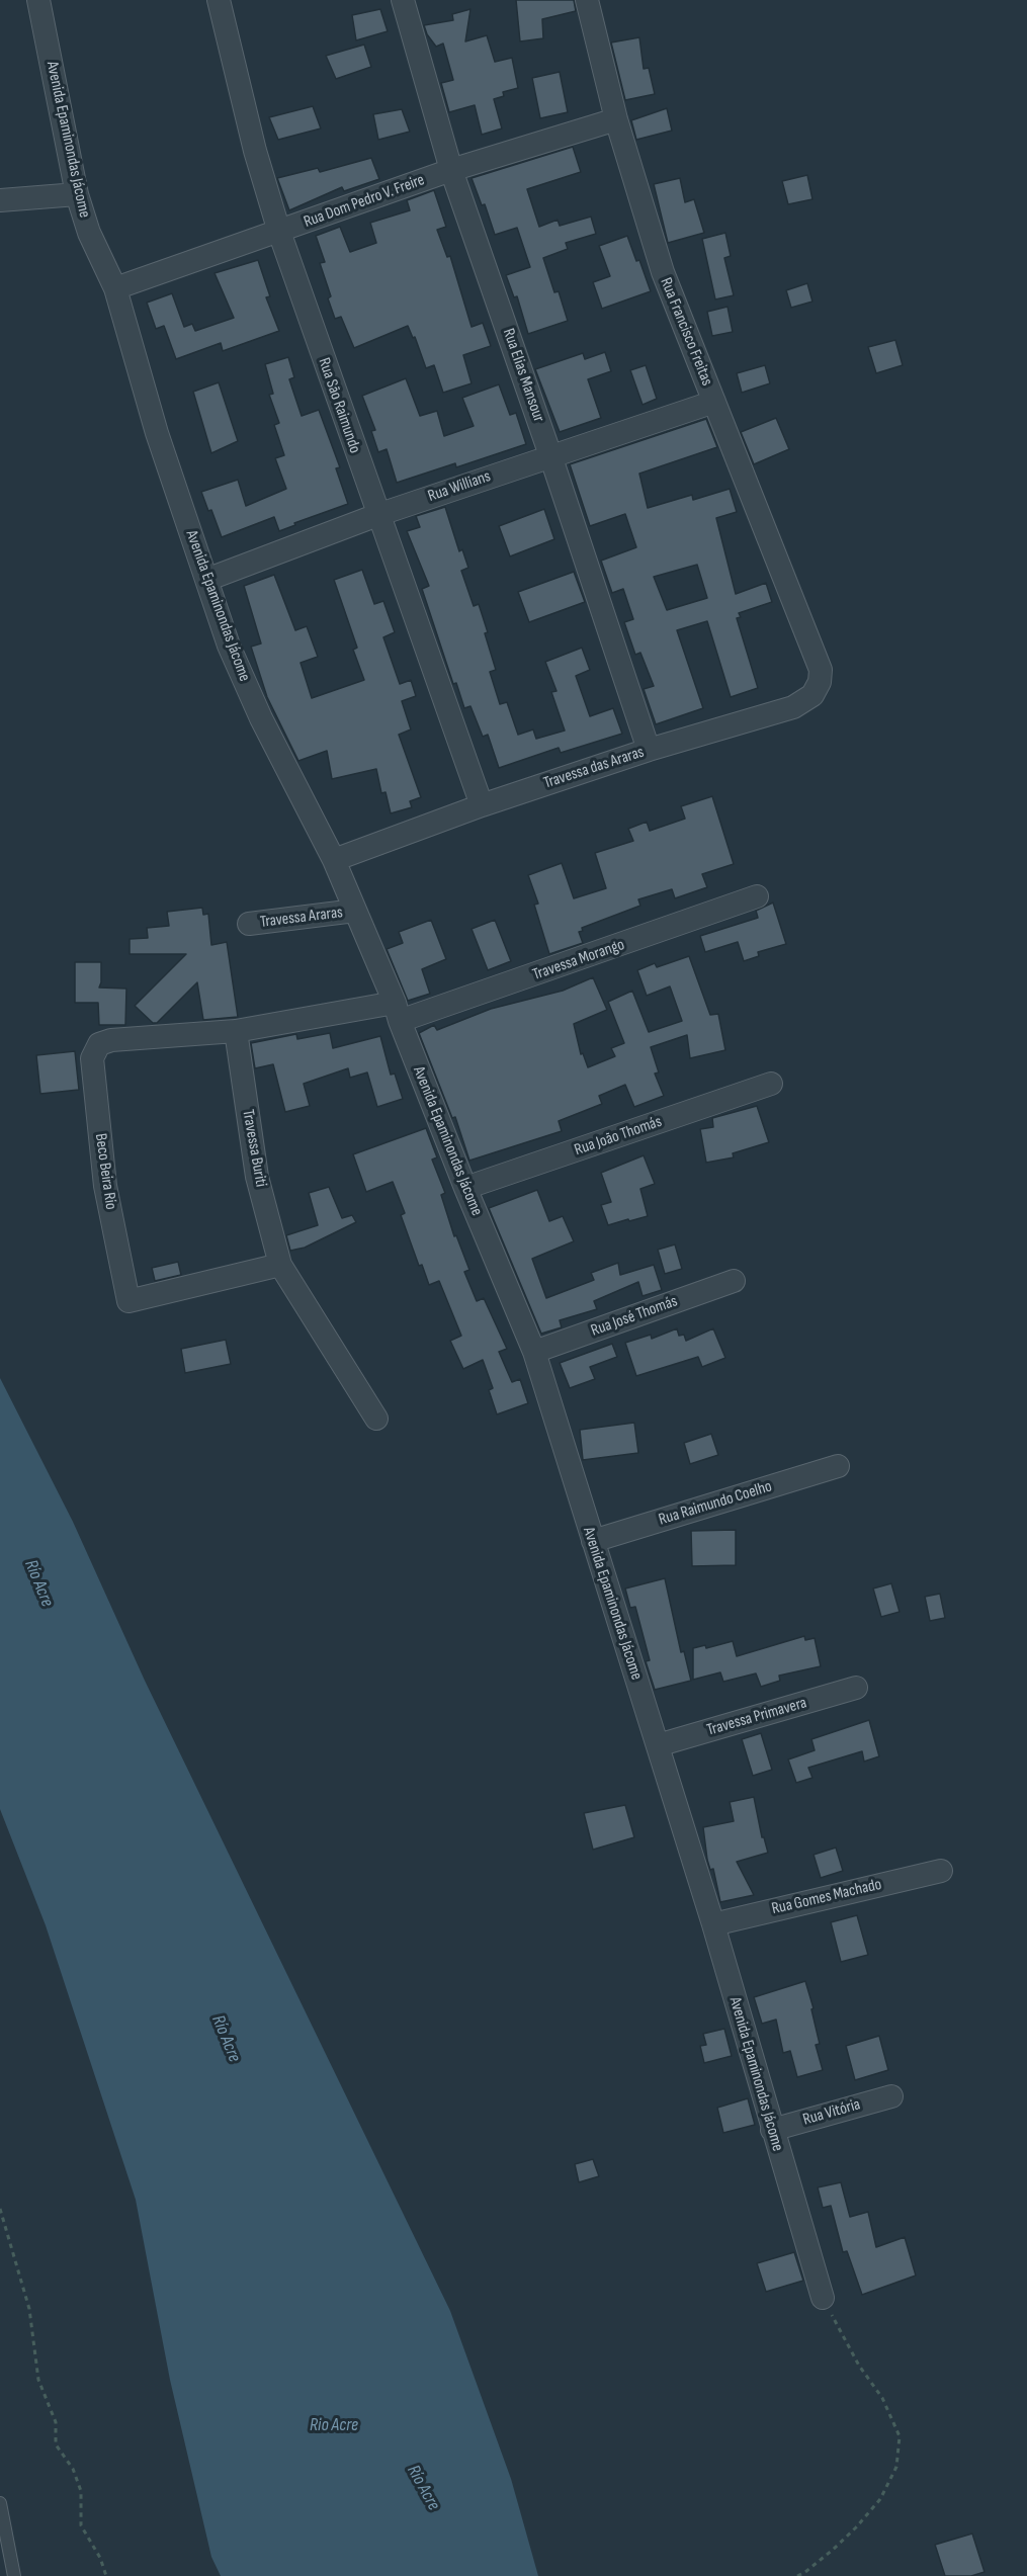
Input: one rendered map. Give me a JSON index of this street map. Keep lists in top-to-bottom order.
{
  "streets": {
    "street": [
      "Avenida Epaminondas Jácome",
      "Rua Dom Pedro V. Freire",
      "Rua Francisco Freitas",
      "Rua Elias Mansour",
      "Rua São Raimundo",
      "Rua Willians",
      "Travessa das Araras",
      "Travessa Araras",
      "Travessa Morango",
      "Rua João Thomás",
      "Travessa Buriti",
      "Beco Beira Rio",
      "Rua José Thomás",
      "Rua Raimundo Coelho",
      "Travessa Primavera",
      "Rua Gomes Machado",
      "Rua Vitória"
    ]
  },
  "crossings": [
    ["Avenida Epaminondas Jácome", "Rua Dom Pedro V. Freire"],
    ["Avenida Epaminondas Jácome", "Rua Willians"],
    ["Avenida Epaminondas Jácome", "Travessa das Araras"],
    ["Avenida Epaminondas Jácome", "Travessa Araras"],
    ["Avenida Epaminondas Jácome", "Travessa Morango"],
    ["Avenida Epaminondas Jácome", "Rua João Thomás"],
    ["Avenida Epaminondas Jácome", "Rua José Thomás"],
    ["Avenida Epaminondas Jácome", "Rua Raimundo Coelho"],
    ["Avenida Epaminondas Jácome", "Travessa Primavera"],
    ["Avenida Epaminondas Jácome", "Rua Gomes Machado"],
    ["Avenida Epaminondas Jácome", "Rua Vitória"],
    ["Rua Dom Pedro V. Freire", "Rua Francisco Freitas"],
    ["Rua Dom Pedro V. Freire", "Rua Elias Mansour"],
    ["Rua Dom Pedro V. Freire", "Rua São Raimundo"],
    ["Rua Francisco Freitas", "Rua Willians"],
    ["Rua Francisco Freitas", "Travessa das Araras"],
    ["Rua Elias Mansour", "Rua Willians"],
    ["Rua Elias Mansour", "Travessa das Araras"],
    ["Rua São Raimundo", "Rua Willians"],
    ["Rua São Raimundo", "Travessa das Araras"],
    ["Travessa Morango", "Travessa Buriti"],
    ["Travessa Morango", "Beco Beira Rio"],
    ["Travessa Buriti", "Beco Beira Rio"]
  ],
  "water": ["Río Acre", "Rio Acre"]
}
